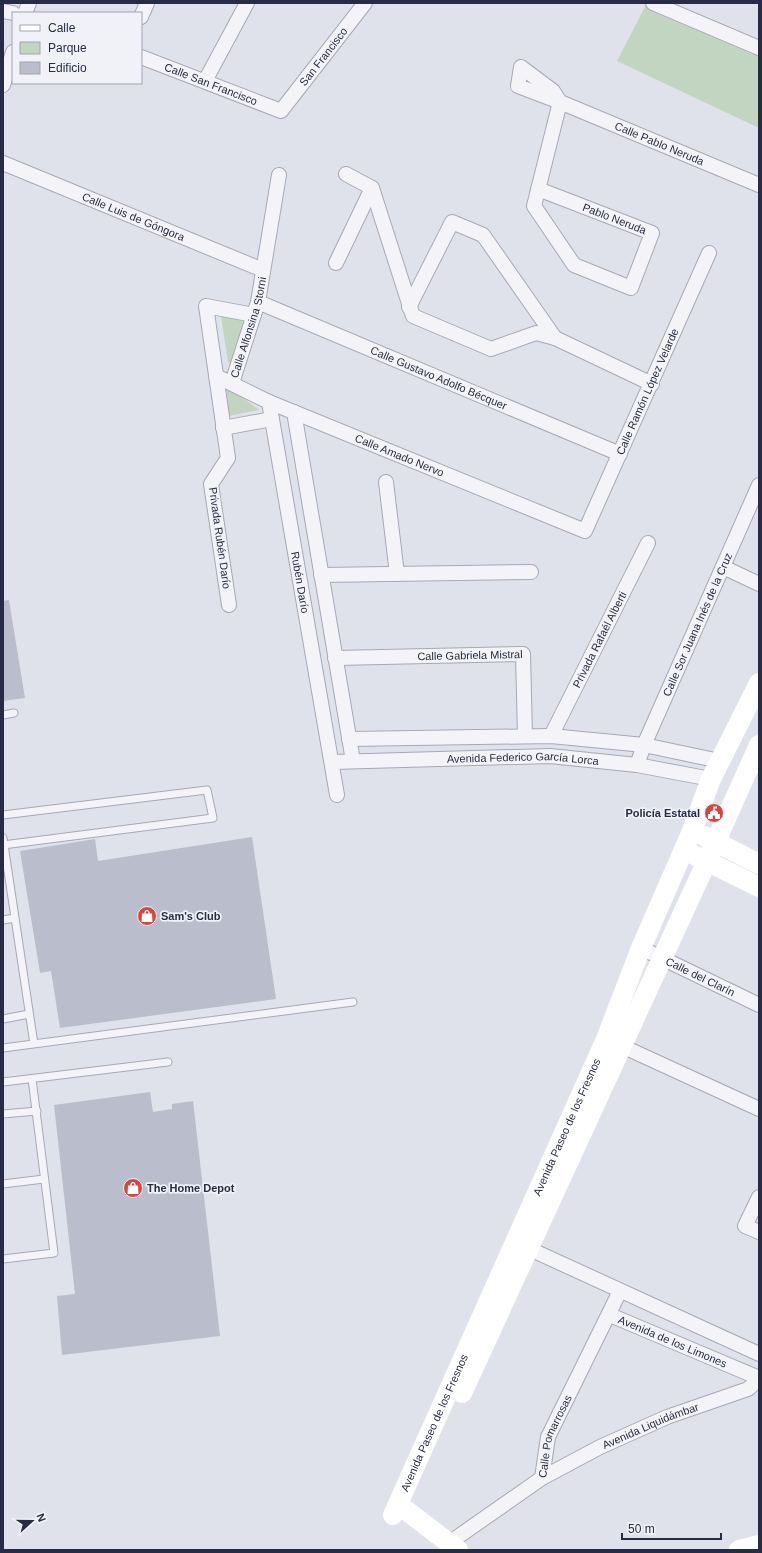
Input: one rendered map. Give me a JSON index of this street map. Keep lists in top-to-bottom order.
{
  "streets": {
    "street": [
      "San Francisco",
      "Calle San Francisco",
      "Calle Pablo Neruda",
      "Calle Luis de Góngora",
      "Pablo Neruda",
      "Calle Alfonsina Storni",
      "Calle Gustavo Adolfo Bécquer",
      "Calle Ramón López Velarde",
      "Calle Amado Nervo",
      "Privada Rubén Darío",
      "Rubén Darío",
      "Calle Sor Juana Inés de la Cruz",
      "Privada Rafaél Alberti",
      "Calle Gabriela Mistral",
      "Avenida Federico García Lorca",
      "Calle del Clarín",
      "Avenida Paseo de los Fresnos",
      "Avenida de los Limones",
      "Avenida Liquidámbar",
      "Calle Pomarrosas"
    ]
  },
  "crossings": [
    ["San Francisco", "Calle San Francisco"],
    ["Calle Pablo Neruda", "Pablo Neruda"],
    ["Calle Luis de Góngora", "Calle Alfonsina Storni"],
    ["Calle Alfonsina Storni", "Calle Gustavo Adolfo Bécquer"],
    ["Calle Alfonsina Storni", "Calle Amado Nervo"],
    ["Calle Gustavo Adolfo Bécquer", "Calle Ramón López Velarde"],
    ["Calle Ramón López Velarde", "Calle Amado Nervo"],
    ["Calle Amado Nervo", "Rubén Darío"],
    ["Rubén Darío", "Calle Gabriela Mistral"],
    ["Rubén Darío", "Avenida Federico García Lorca"],
    ["Calle Sor Juana Inés de la Cruz", "Avenida Federico García Lorca"],
    ["Privada Rafaél Alberti", "Avenida Federico García Lorca"],
    ["Calle Gabriela Mistral", "Avenida Federico García Lorca"],
    ["Avenida Federico García Lorca", "Avenida Paseo de los Fresnos"],
    ["Calle del Clarín", "Avenida Paseo de los Fresnos"],
    ["Avenida Paseo de los Fresnos", "Avenida de los Limones"],
    ["Avenida Paseo de los Fresnos", "Calle Pomarrosas"],
    ["Avenida de los Limones", "Avenida Liquidámbar"],
    ["Avenida de los Limones", "Calle Pomarrosas"],
    ["Avenida Liquidámbar", "Calle Pomarrosas"]
  ],
  "places": {
    "public building": ["Policía Estatal"],
    "shop": ["Sam's Club", "The Home Depot"]
  },
  "legend": ["Calle", "Parque", "Edificio"],
  "scale_bar": "50 m",
  "north": "right"
}
